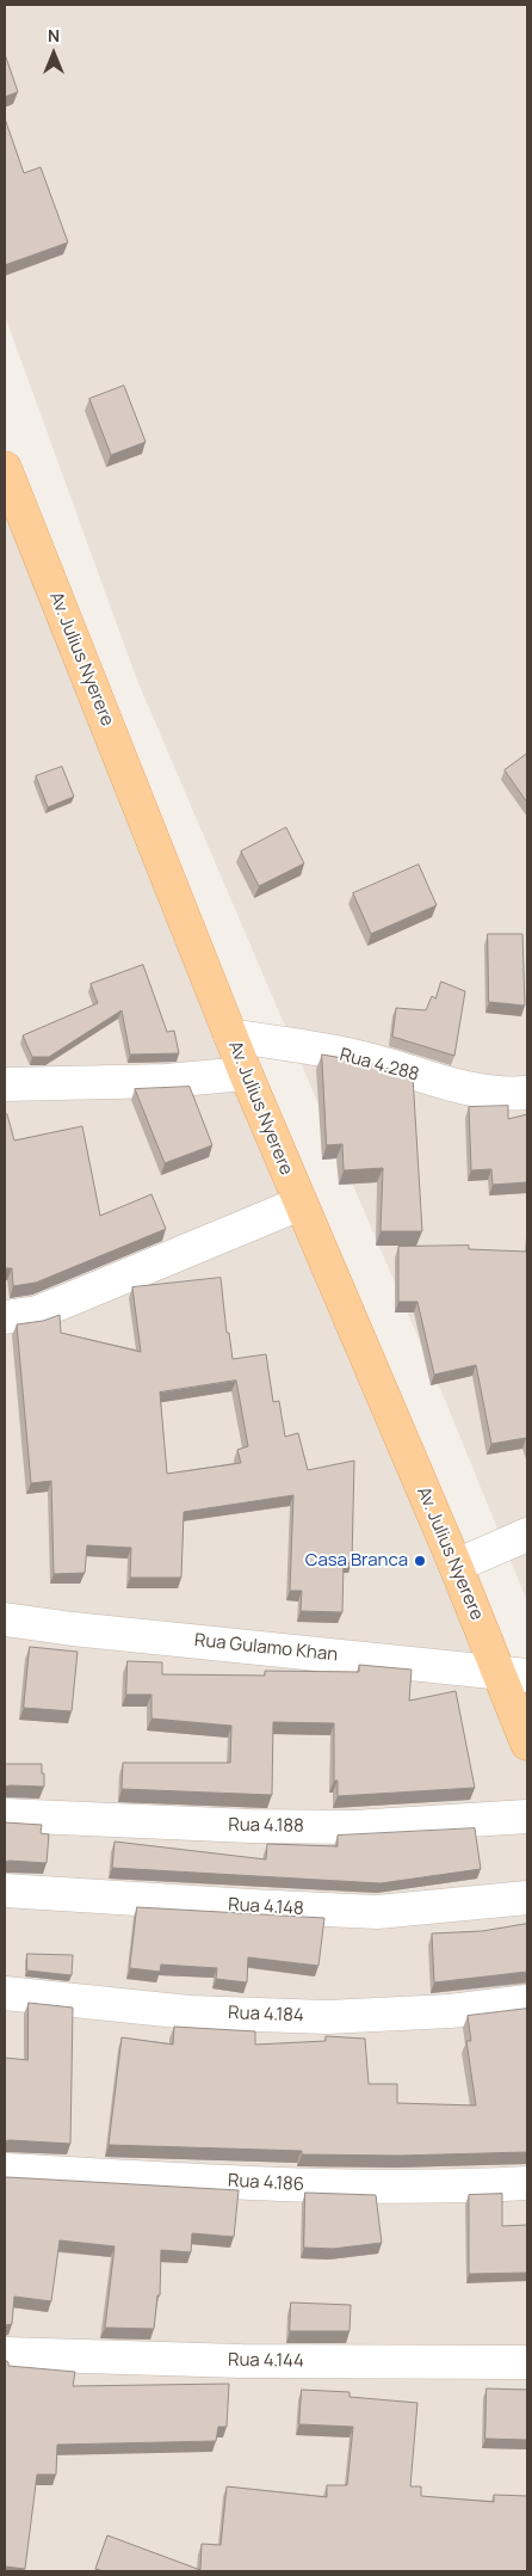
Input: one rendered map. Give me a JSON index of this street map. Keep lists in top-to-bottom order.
{
  "streets": {
    "main road": ["Av. Julius Nyerere"],
    "street": [
      "Rua 4.288",
      "Rua Gulamo Khan",
      "Rua 4.188",
      "Rua 4.148",
      "Rua 4.184",
      "Rua 4.186",
      "Rua 4.144"
    ]
  },
  "crossings": [
    ["Av. Julius Nyerere", "Rua 4.288"],
    ["Av. Julius Nyerere", "Rua Gulamo Khan"]
  ],
  "places": ["Casa Branca"],
  "north": "top"
}
